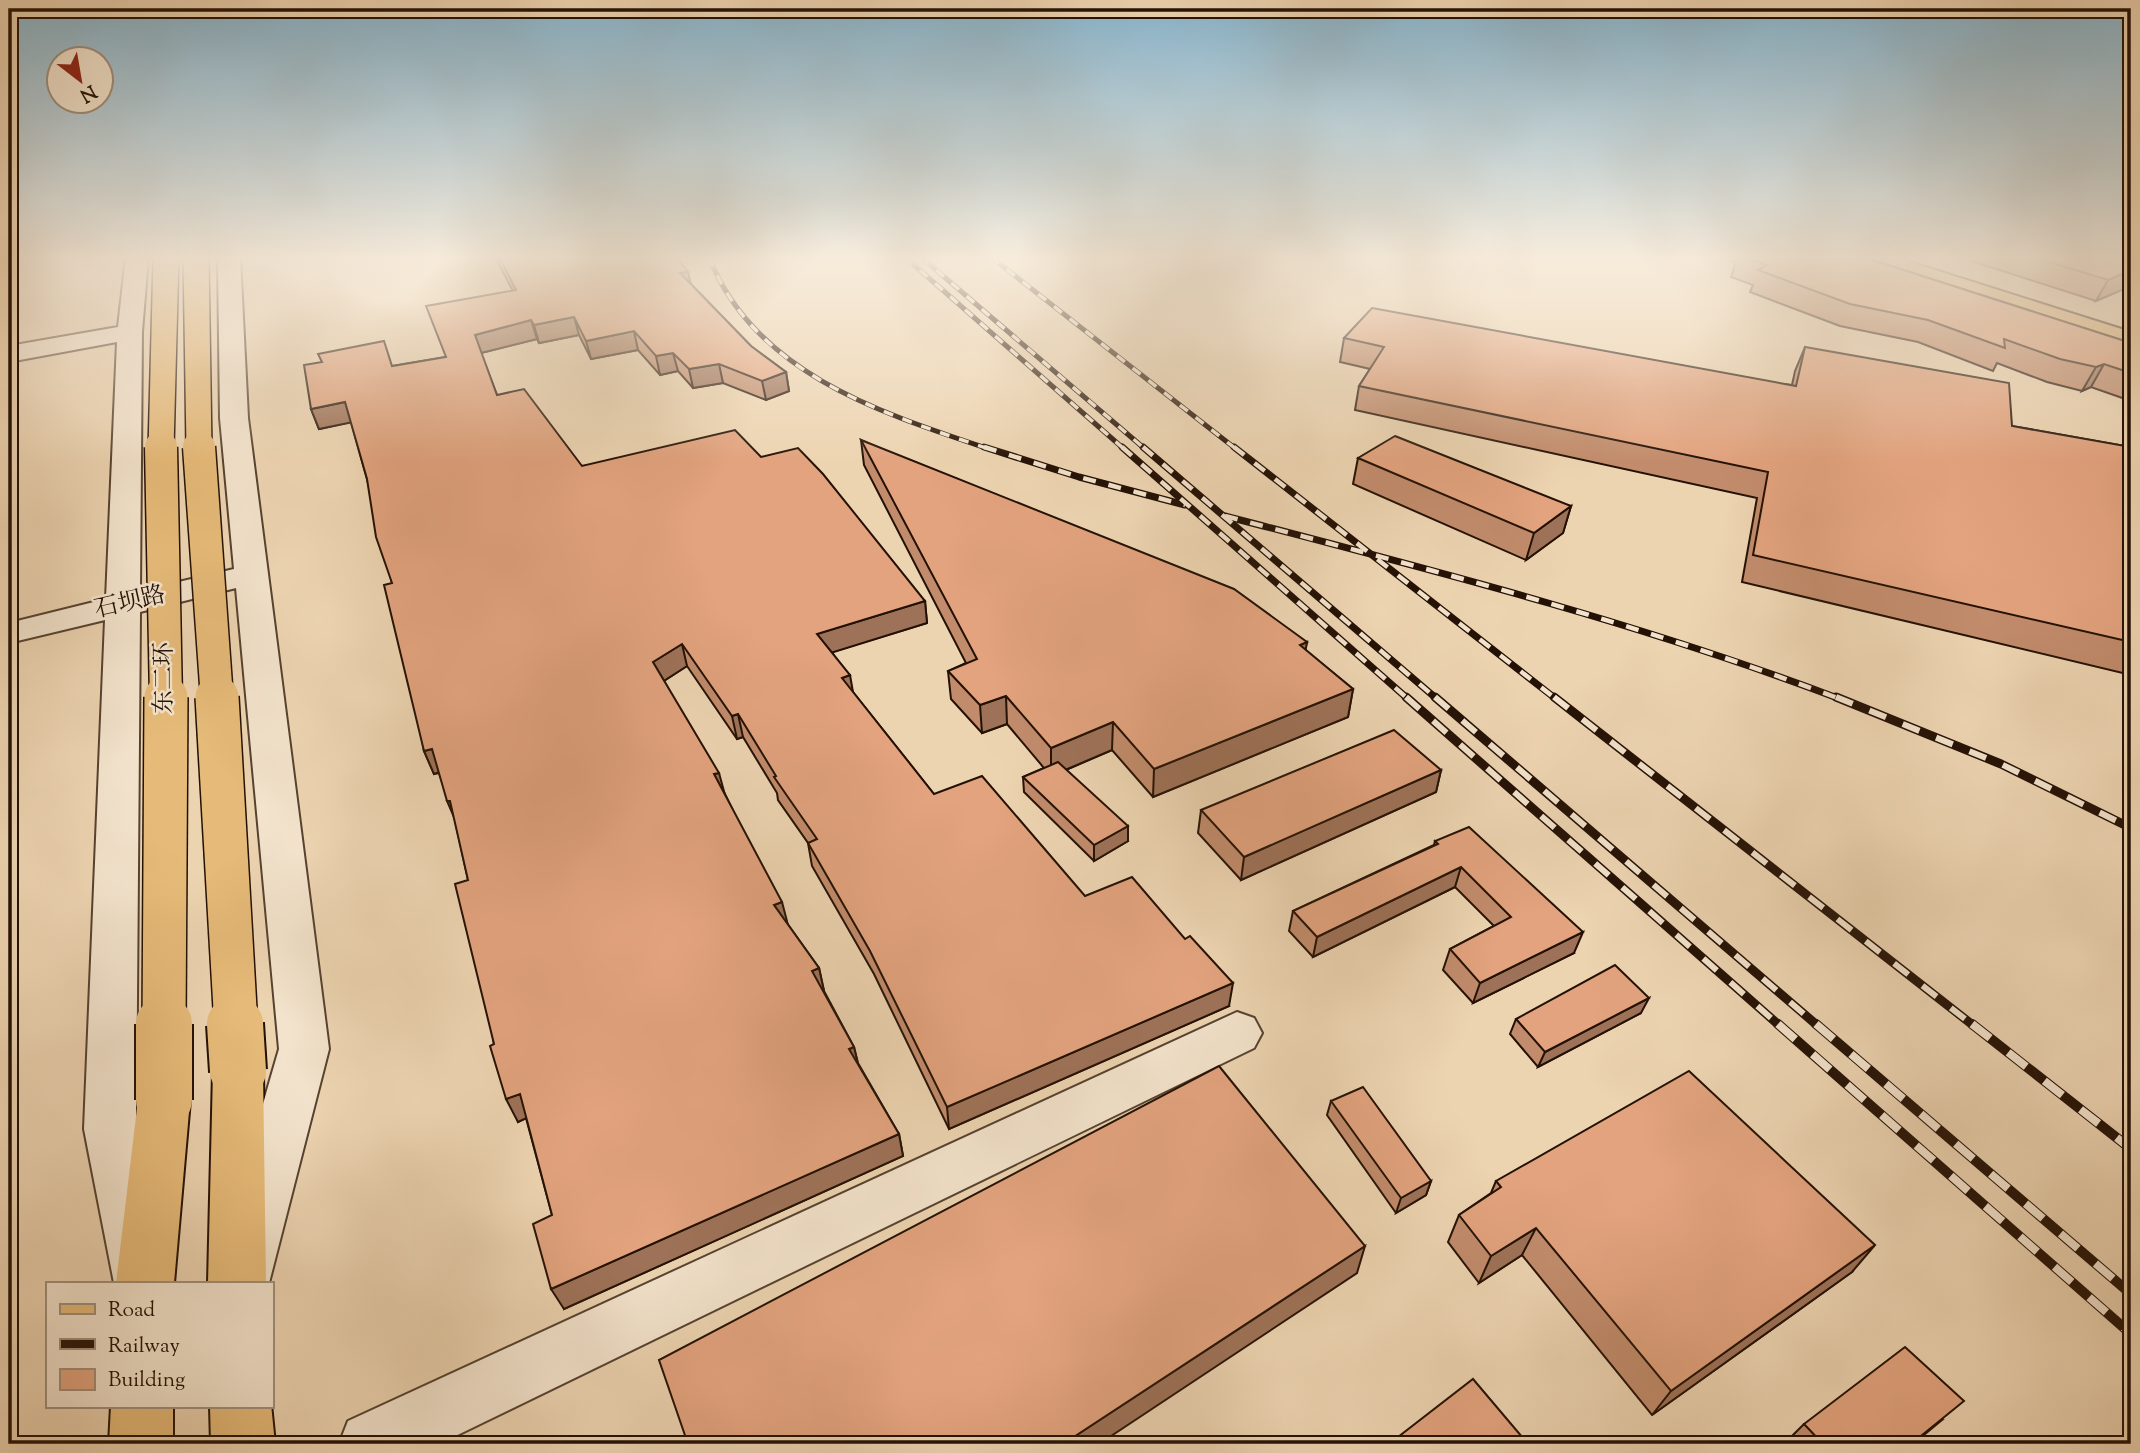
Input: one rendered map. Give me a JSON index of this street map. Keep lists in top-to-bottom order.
{
  "streets": {
    "main road": ["东二环"],
    "street": ["石坝路"]
  },
  "legend": ["Road", "Railway", "Building"],
  "north": "bottom right"
}
